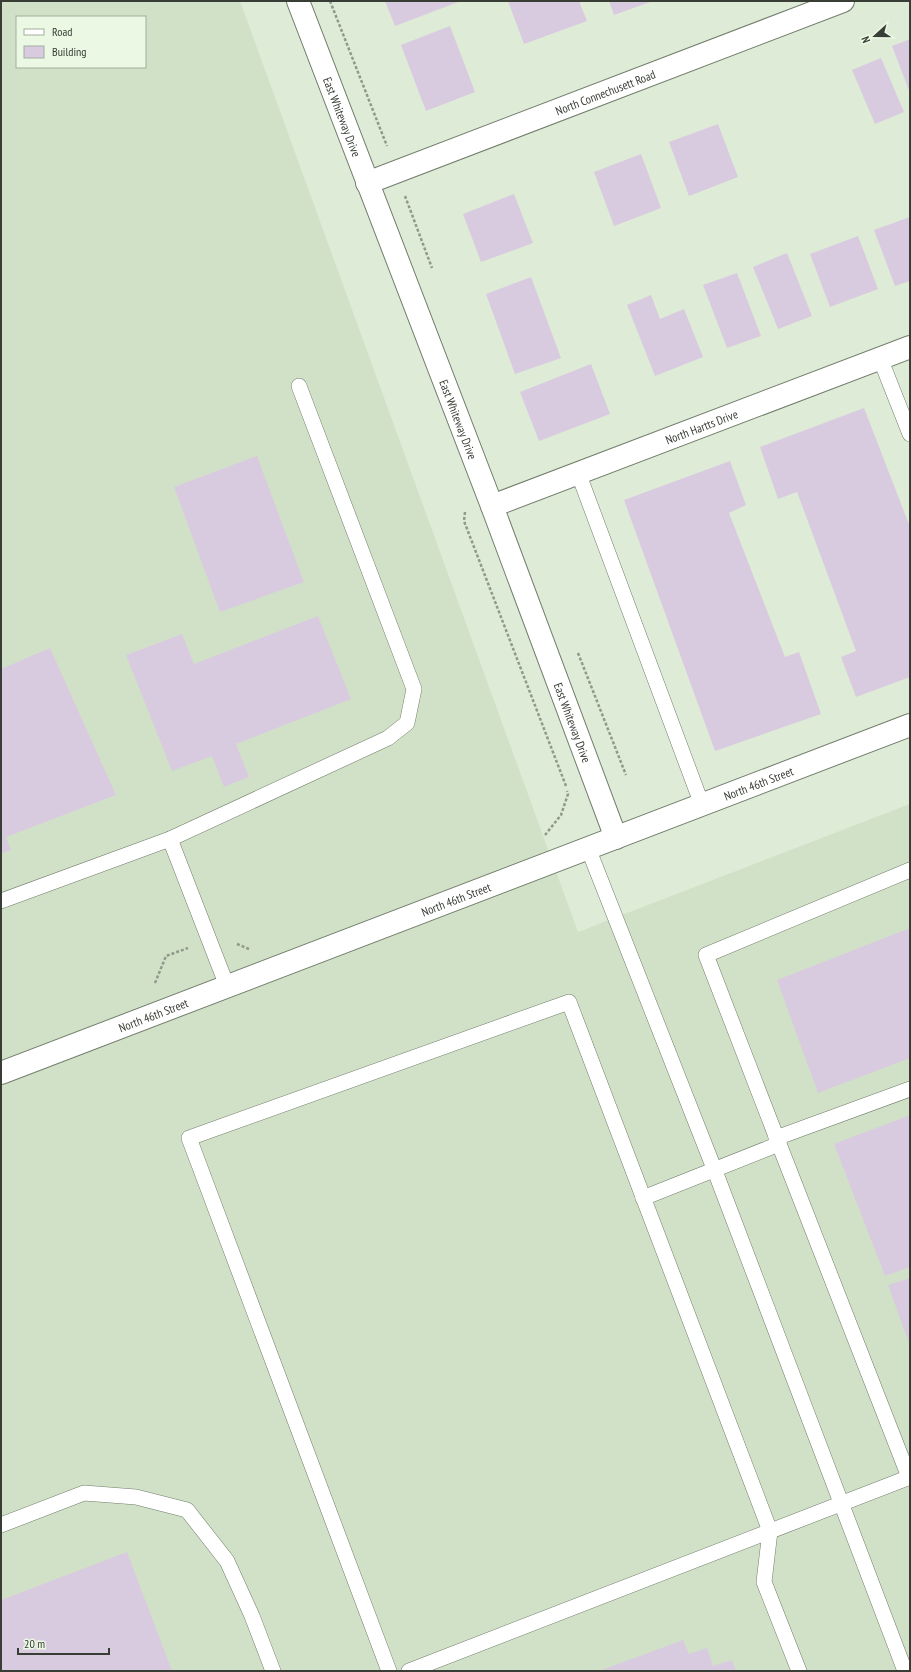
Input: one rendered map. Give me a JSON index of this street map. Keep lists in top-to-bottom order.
{
  "streets": {
    "street": [
      "North Connechusett Road",
      "East Whiteway Drive",
      "North Hartts Drive",
      "North 46th Street"
    ]
  },
  "crossings": [
    ["North Connechusett Road", "East Whiteway Drive"],
    ["East Whiteway Drive", "North Hartts Drive"],
    ["East Whiteway Drive", "North 46th Street"]
  ],
  "legend": ["Road", "Building"],
  "scale_bar": "20 m",
  "north": "left"
}
